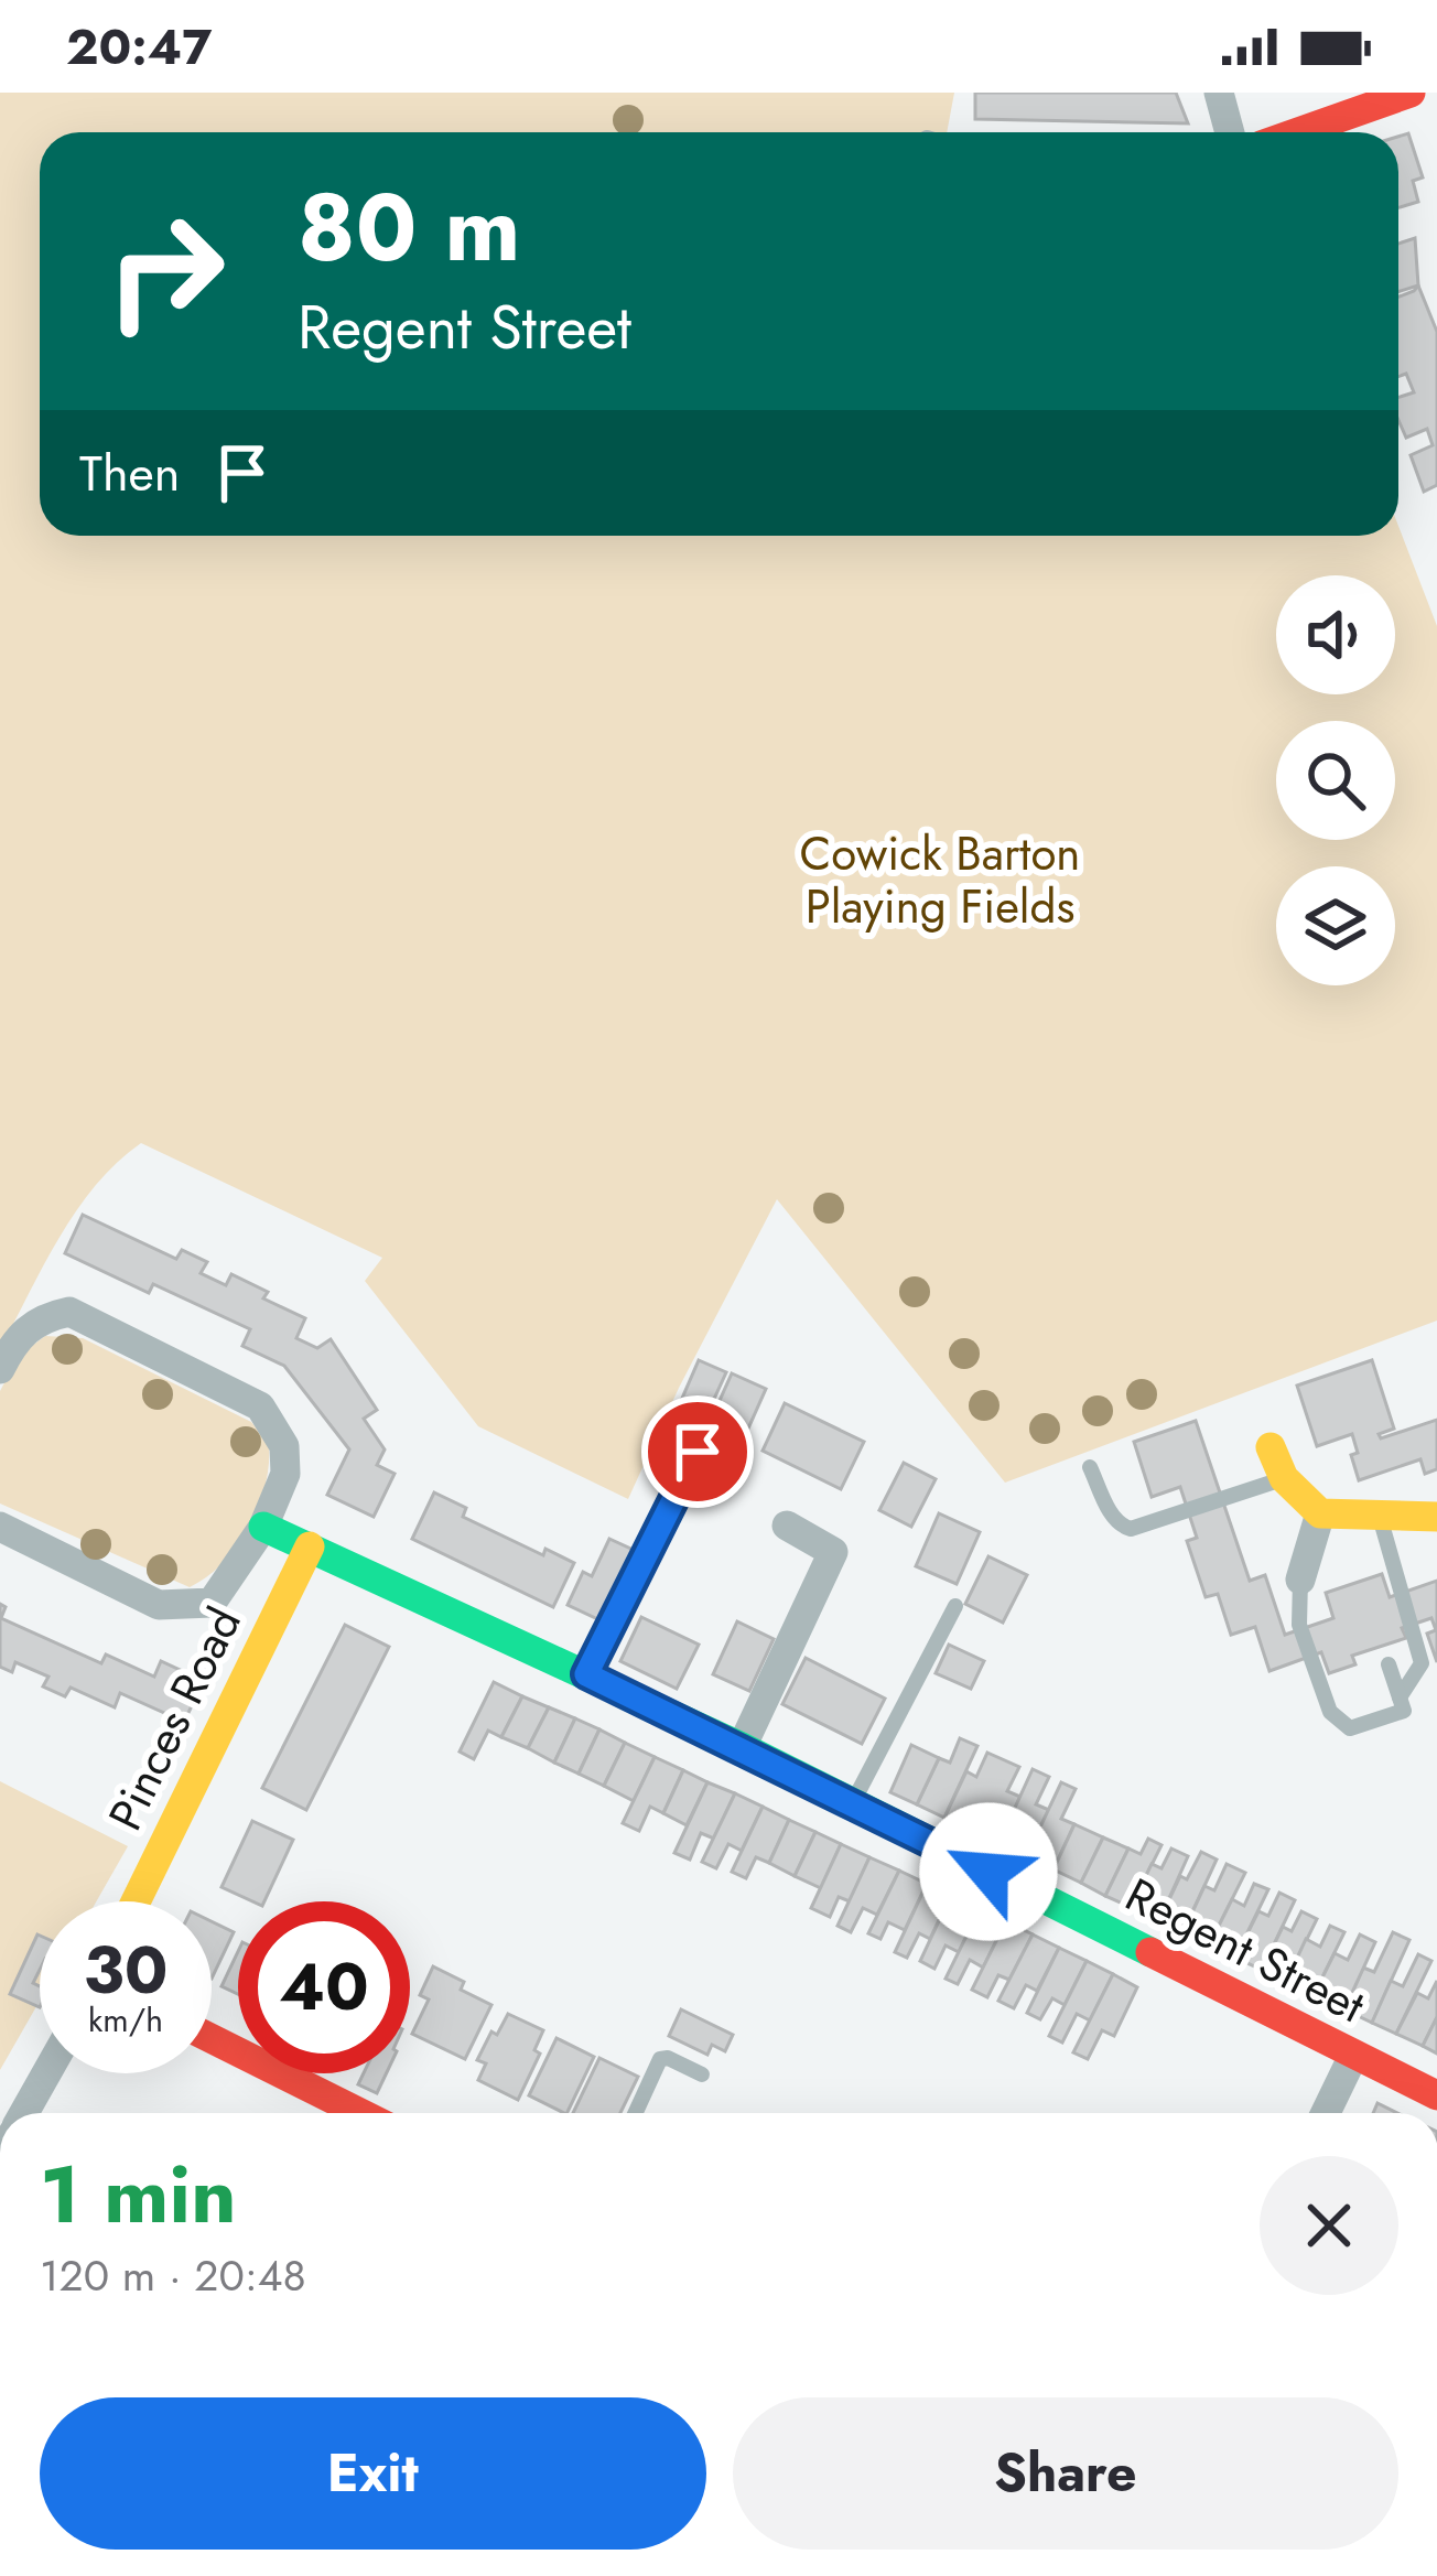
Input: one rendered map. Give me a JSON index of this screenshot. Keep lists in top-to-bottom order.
{
  "streets": {
    "street": ["Pinces Road", "Regent Street"]
  },
  "crossings": [
    ["Pinces Road", "Regent Street"]
  ],
  "parks": ["Cowick Barton Playing Fields"],
  "page": {
    "status": "20:47",
    "turn": ["80 m", "Regent Street"],
    "then": "Then",
    "speed": "30 km/h",
    "limit": "40",
    "heading": ["1 min", "120 m · 20:48"],
    "buttons": ["Exit", "Share"]
  }
}
